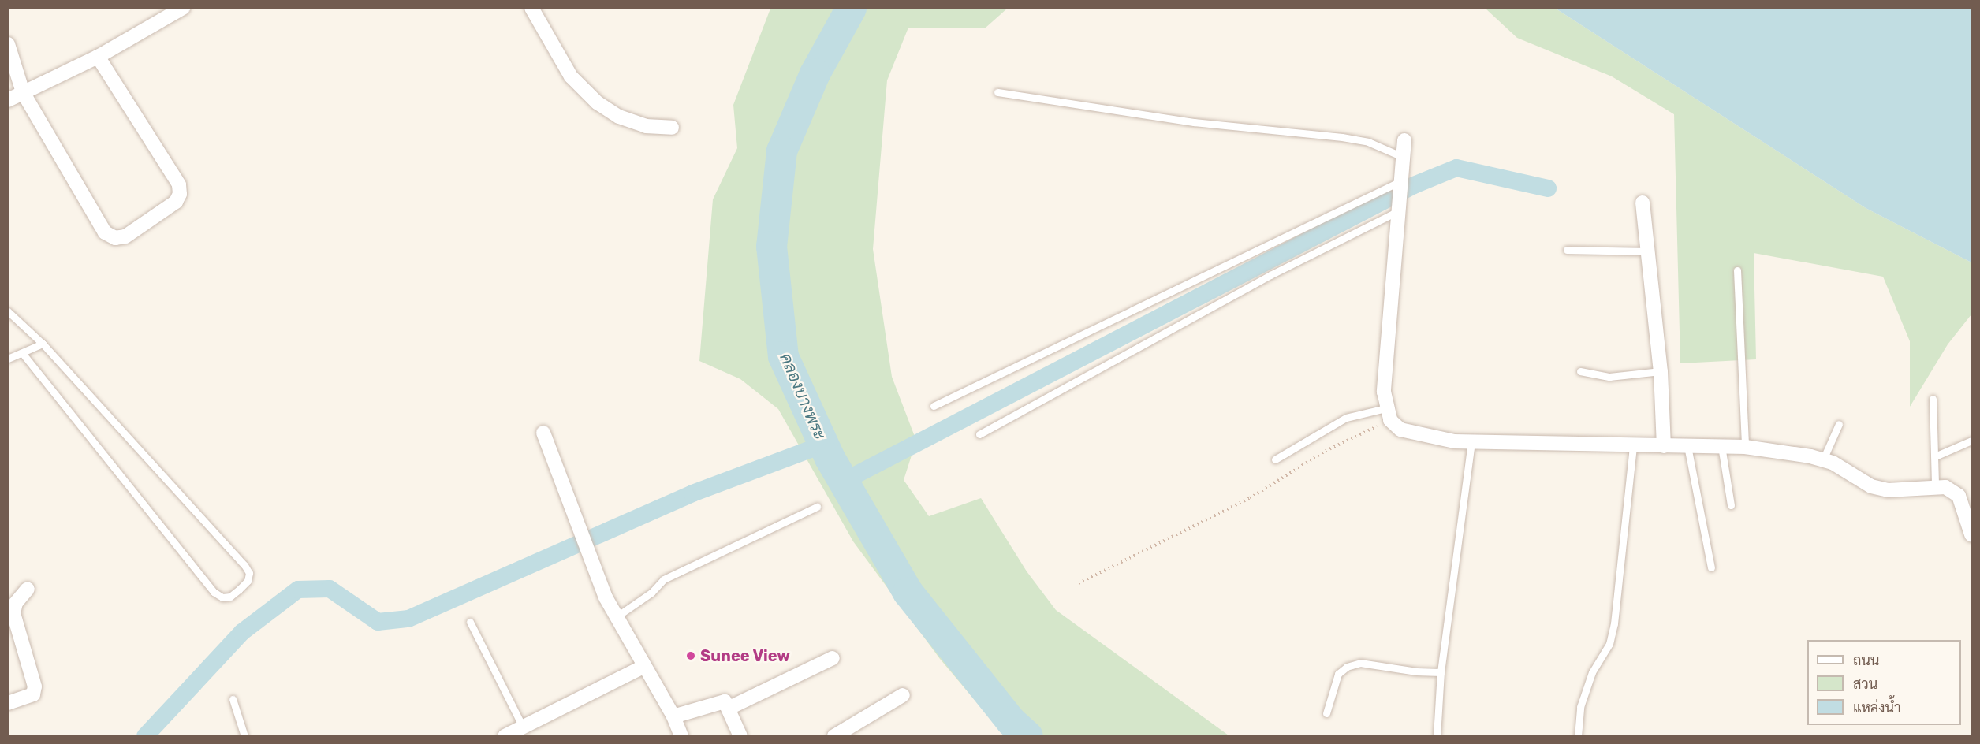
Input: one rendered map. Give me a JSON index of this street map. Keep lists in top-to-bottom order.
{
  "water": ["คลองบางพระ"],
  "places": ["Sunee View"],
  "legend": ["ถนน", "สวน", "แหล่งน้ำ"]
}
